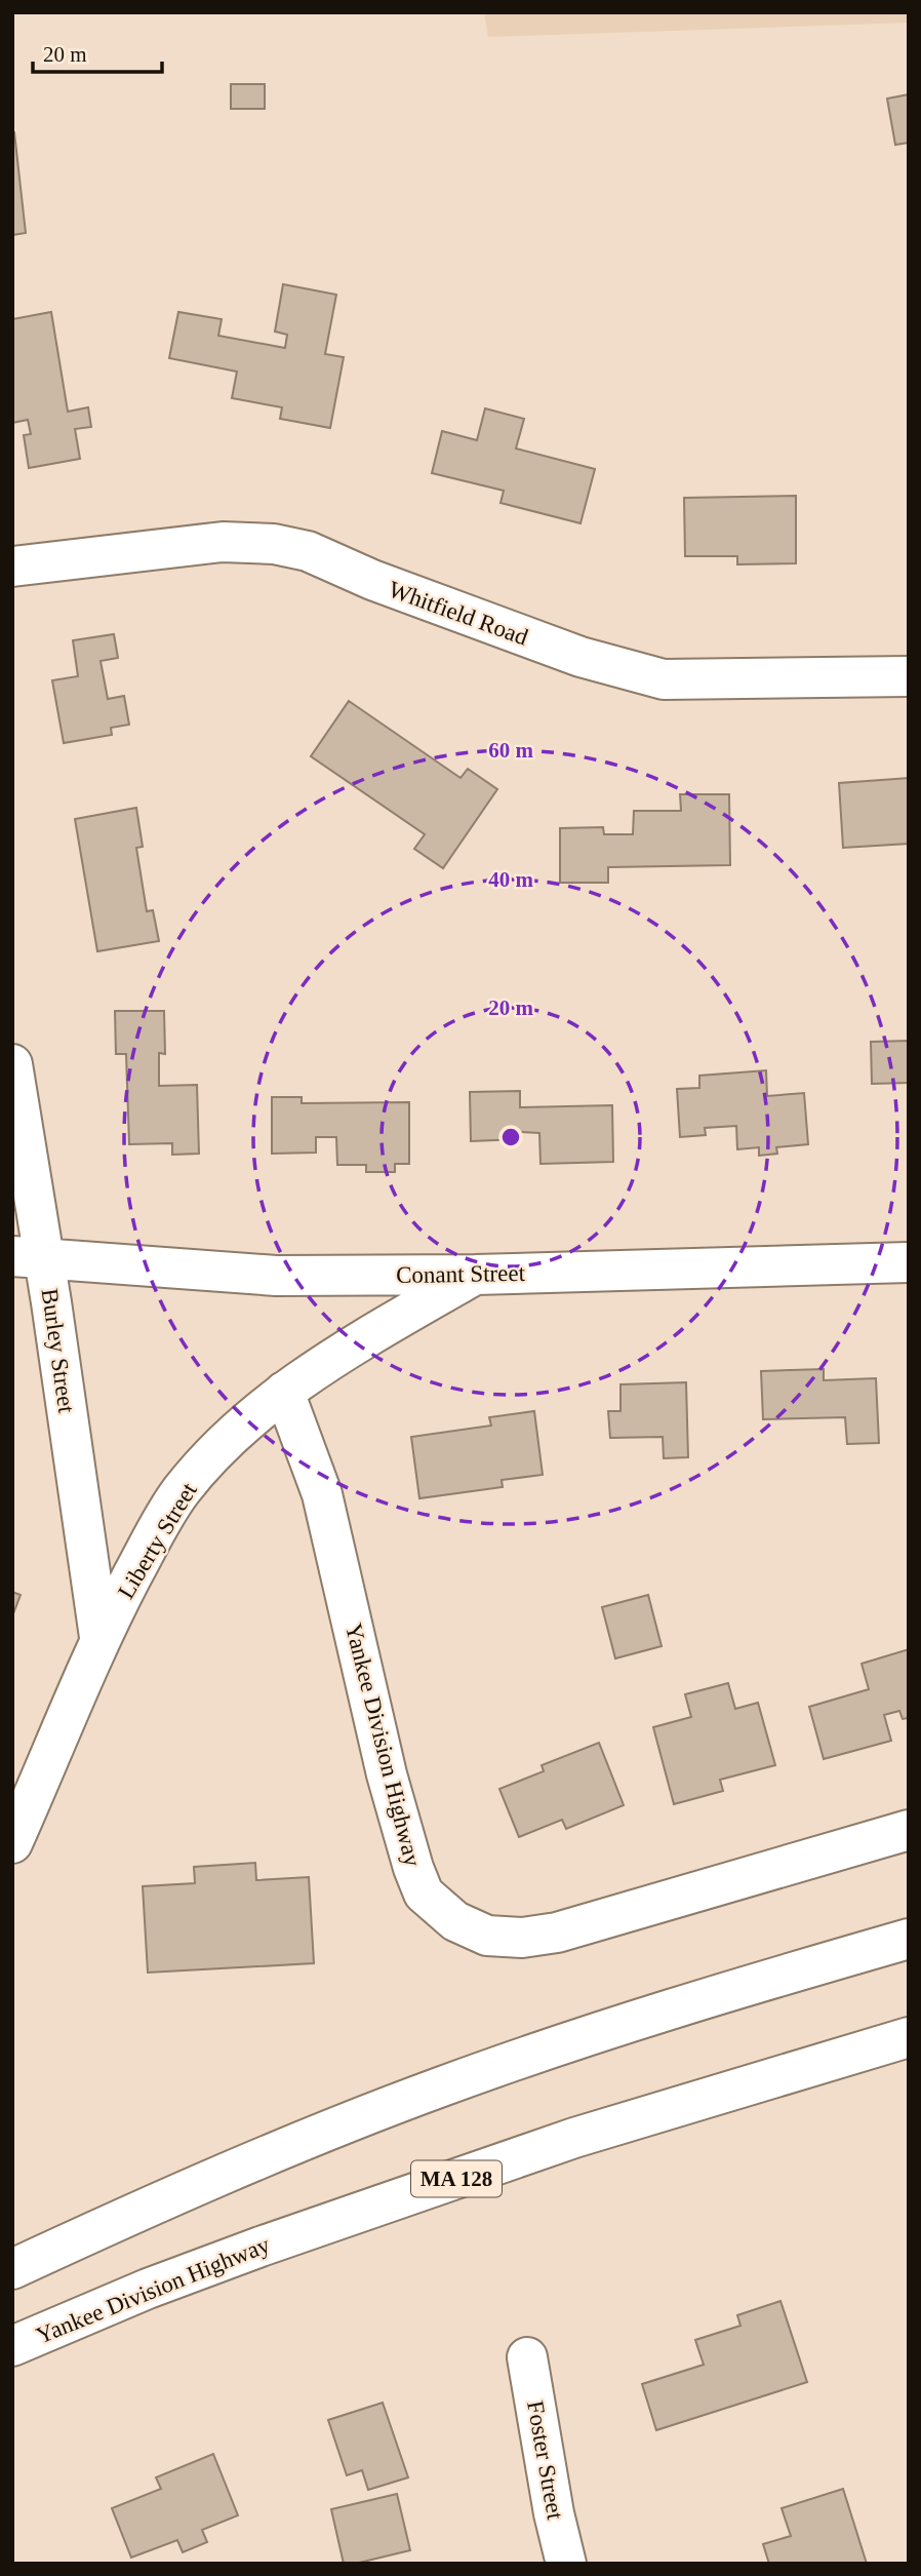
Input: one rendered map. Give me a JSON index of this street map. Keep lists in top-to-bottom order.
{
  "streets": {
    "main road": [
      "Whitfield Road",
      "Conant Street",
      "Burley Street",
      "Liberty Street",
      "Yankee Division Highway",
      "MA 128",
      "Foster Street"
    ]
  },
  "crossings": [
    ["Conant Street", "Burley Street"],
    ["Conant Street", "Liberty Street"],
    ["Burley Street", "Liberty Street"],
    ["Liberty Street", "Yankee Division Highway"]
  ],
  "scale_bar": "20 m",
  "rings": ["60 m", "40 m", "20 m"]
}
